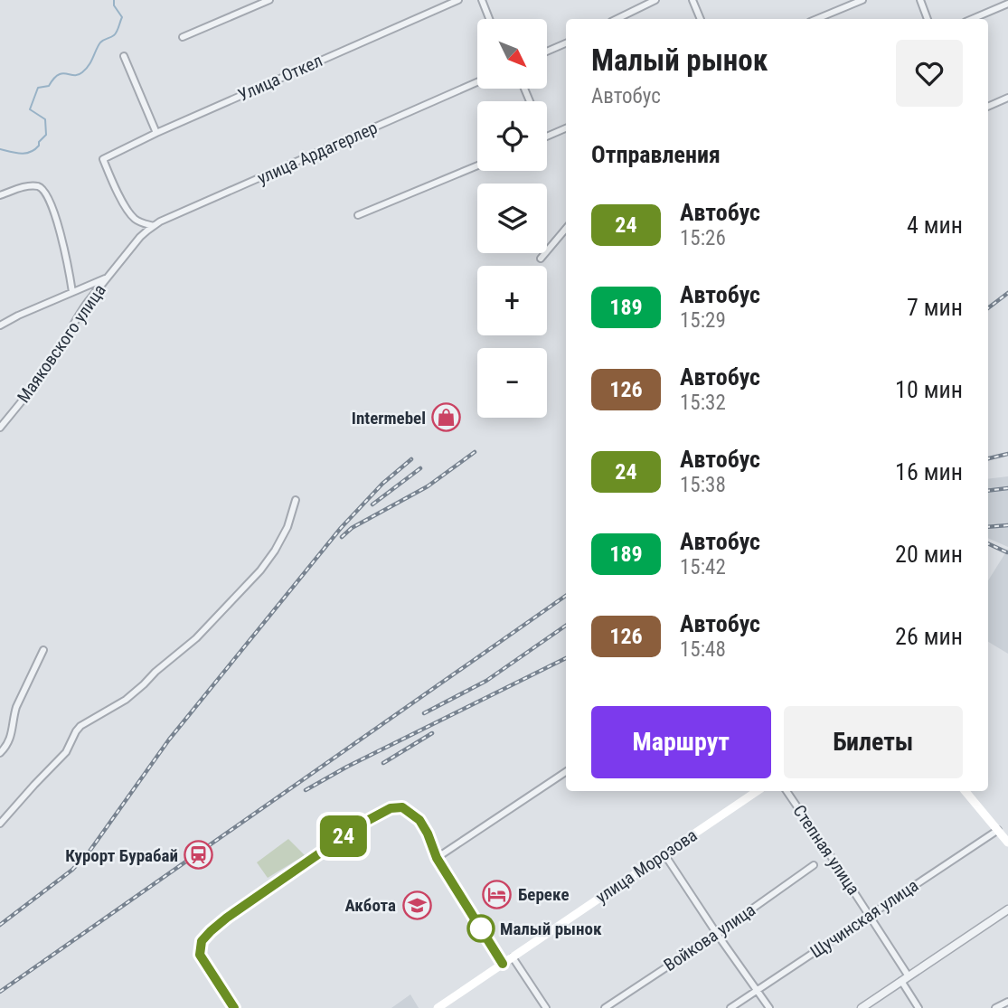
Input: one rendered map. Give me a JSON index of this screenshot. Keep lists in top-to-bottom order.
{
  "streets": {
    "main road": ["улица Морозова"],
    "street": [
      "Улица Откел",
      "улица Ардагерлер",
      "Маяковского улица",
      "Степная улица",
      "Щучинская улица",
      "Войкова улица"
    ]
  },
  "crossings": [
    ["Улица Откел", "улица Ардагерлер"],
    ["улица Ардагерлер", "Маяковского улица"],
    ["Степная улица", "Щучинская улица"]
  ],
  "places": {
    "shop": ["Intermebel"],
    "station": ["Курорт Бурабай"],
    "hotel": ["Береке"],
    "school or university": ["Акбота"],
    "other": ["Малый рынок"]
  },
  "lines": ["bus line 24"],
  "north": "bottom right",
  "page": {
    "on_map": "24",
    "map_buttons": ["+", "−"],
    "heading": [
      ["Малый рынок", "Автобус"],
      "Отправления"
    ],
    "list": [
      {
        "mark": "24",
        "name": "Автобус",
        "note": "15:26",
        "value": "4 мин"
      },
      {
        "mark": "189",
        "name": "Автобус",
        "note": "15:29",
        "value": "7 мин"
      },
      {
        "mark": "126",
        "name": "Автобус",
        "note": "15:32",
        "value": "10 мин"
      },
      {
        "mark": "24",
        "name": "Автобус",
        "note": "15:38",
        "value": "16 мин"
      },
      {
        "mark": "189",
        "name": "Автобус",
        "note": "15:42",
        "value": "20 мин"
      },
      {
        "mark": "126",
        "name": "Автобус",
        "note": "15:48",
        "value": "26 мин"
      }
    ],
    "buttons": ["Маршрут", "Билеты"]
  }
}
